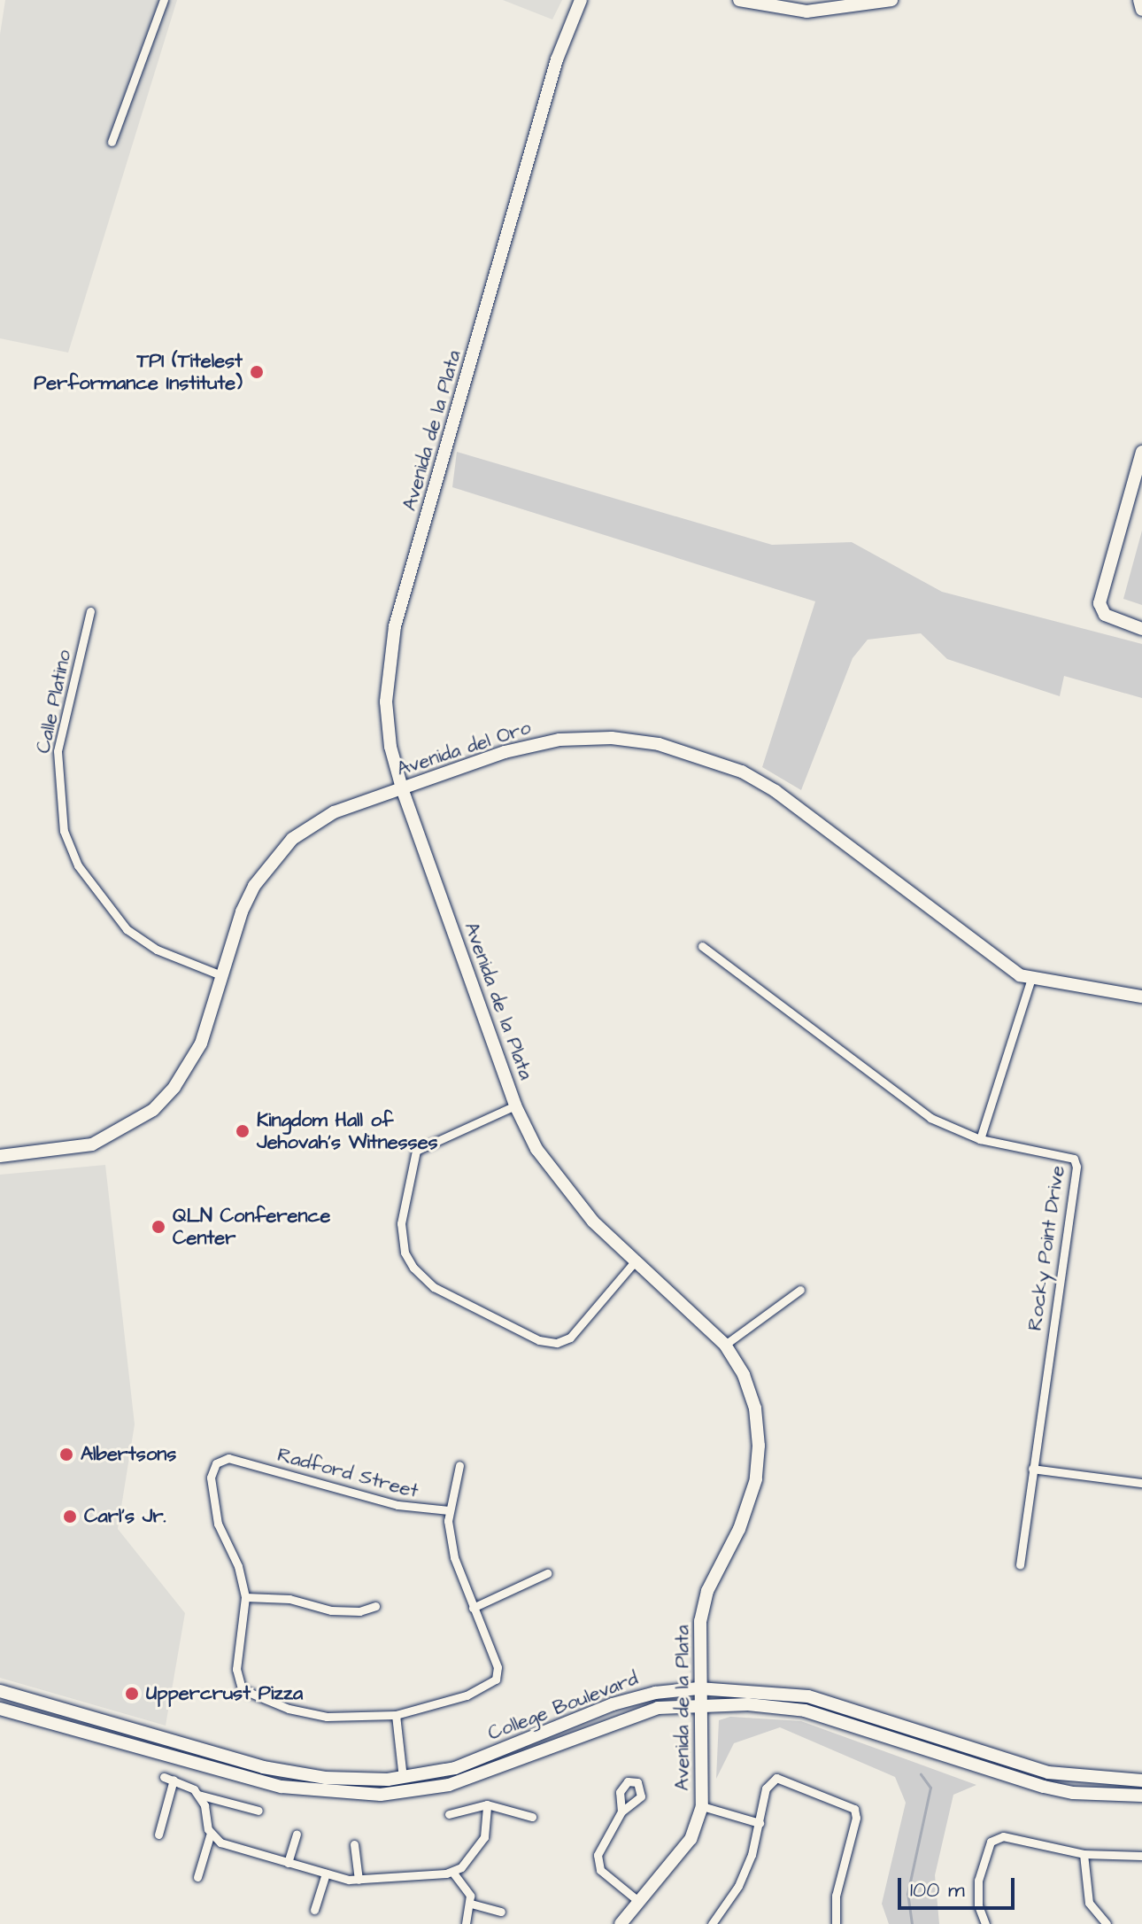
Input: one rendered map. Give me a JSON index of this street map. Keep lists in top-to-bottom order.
{
  "streets": {
    "street": [
      "Avenida de la Plata",
      "Calle Platino",
      "Avenida del Oro",
      "Rocky Point Drive",
      "Radford Street",
      "College Boulevard"
    ]
  },
  "crossings": [
    ["Avenida de la Plata", "Avenida del Oro"],
    ["Avenida de la Plata", "College Boulevard"],
    ["Calle Platino", "Avenida del Oro"]
  ],
  "places": [
    "TPI (Titelest Performance Institute)",
    "Kingdom Hall of Jehovah's Witnesses",
    "QLN Conference Center",
    "Albertsons",
    "Carl's Jr.",
    "Uppercrust Pizza"
  ],
  "scale_bar": "100 m"
}
